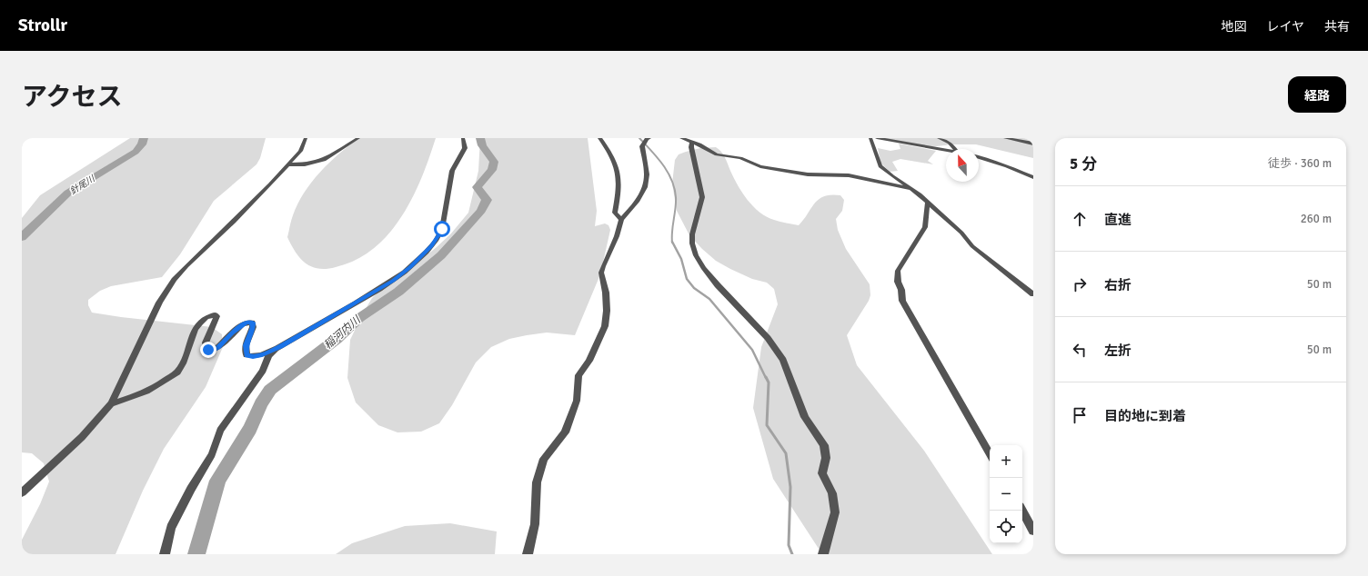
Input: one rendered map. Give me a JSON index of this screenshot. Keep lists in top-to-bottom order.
{
  "water": ["針尾川", "稲河内川"],
  "north": "top",
  "page": {
    "header": "Strollr",
    "nav": ["地図", "レイヤ", "共有"],
    "title": "アクセス",
    "buttons": "経路",
    "heading": ["5 分", "徒歩 · 360 m"],
    "list": [
      ["直進", "260 m"],
      ["右折", "50 m"],
      ["左折", "50 m"],
      "目的地に到着"
    ],
    "map_buttons": ["+", "−"]
  }
}
